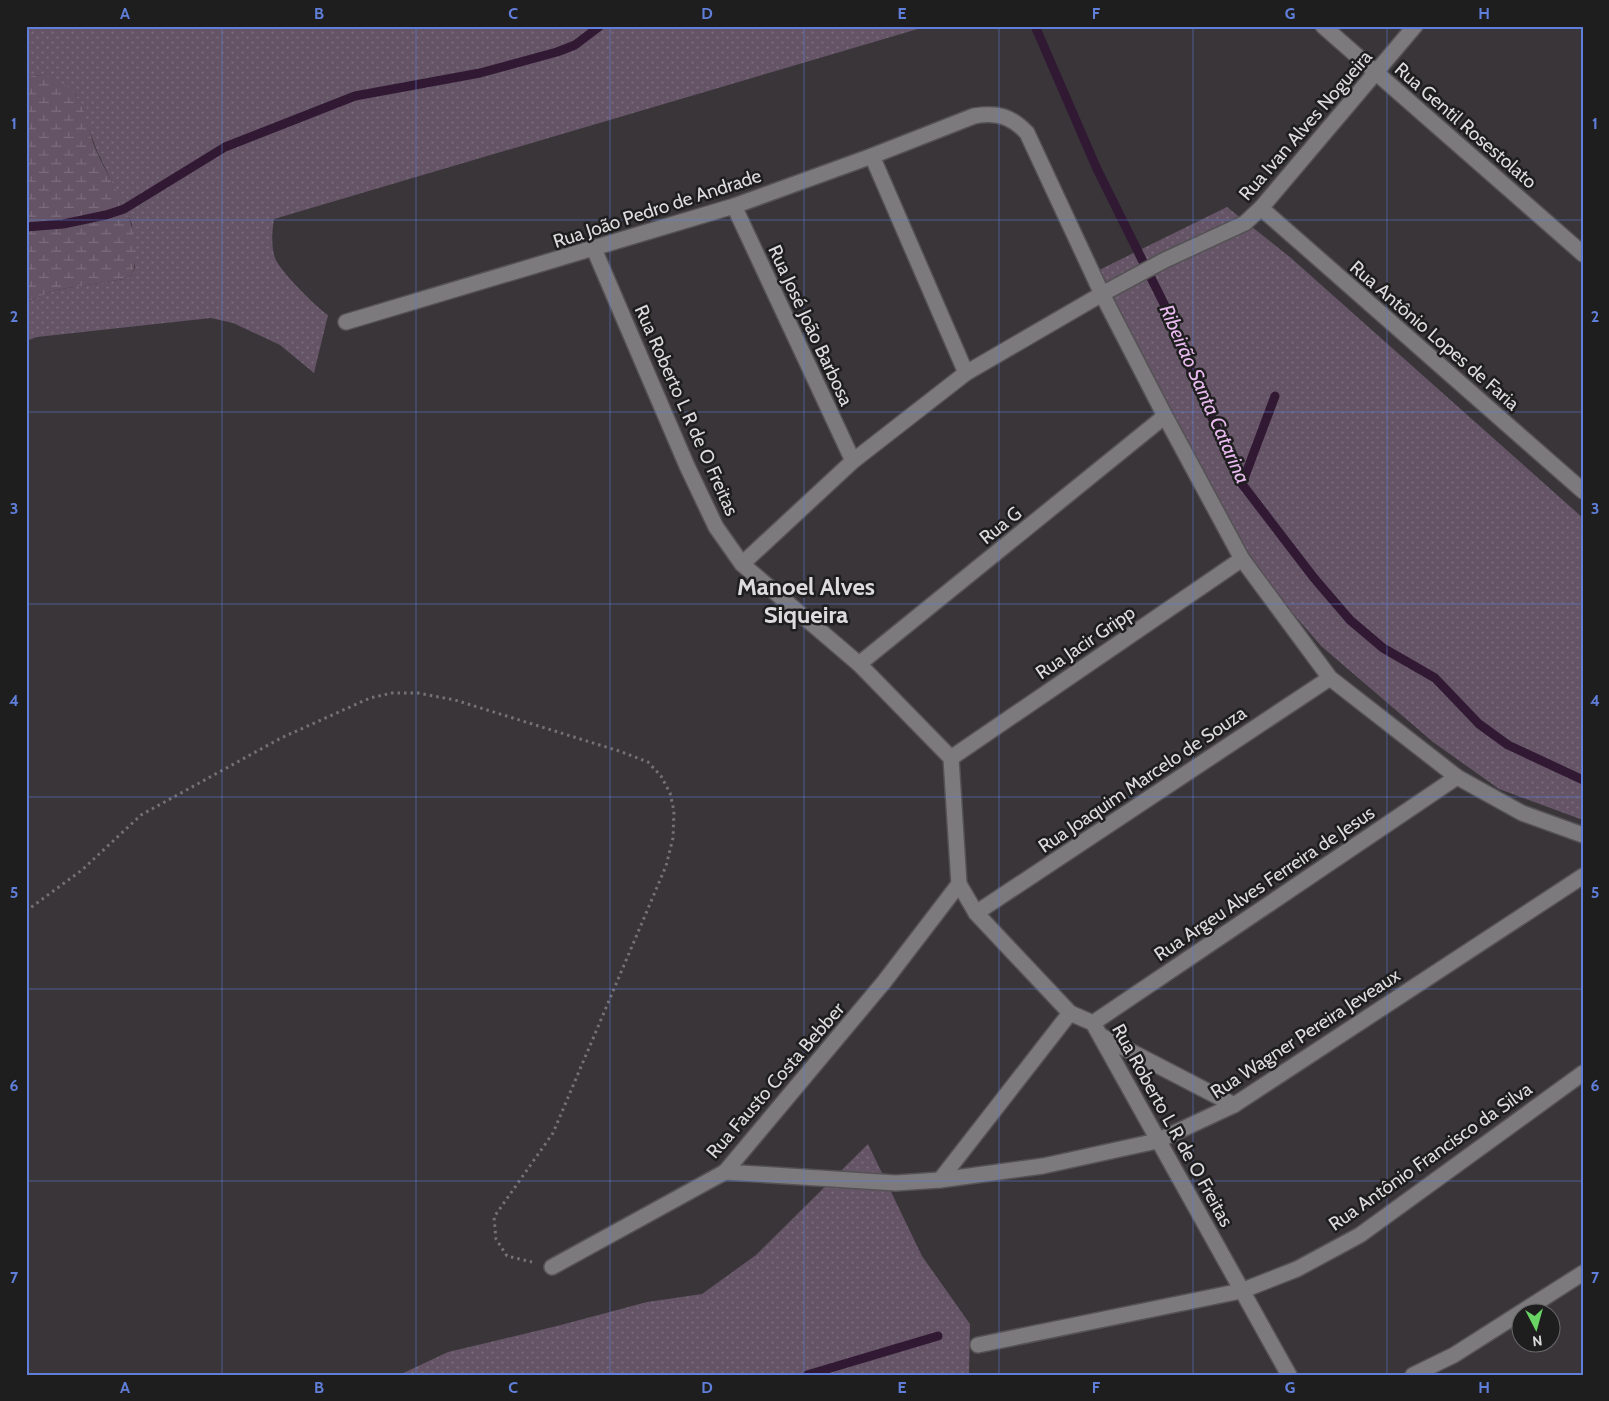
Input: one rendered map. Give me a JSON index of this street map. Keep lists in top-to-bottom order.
{
  "streets": {
    "street": [
      "Rua Ivan Alves Nogueira",
      "Rua Gentil Rosestolato",
      "Rua João Pedro de Andrade",
      "Rua José João Barbosa",
      "Rua Antônio Lopes de Faria",
      "Rua Roberto L R de O Freitas",
      "Rua G",
      "Rua Jacir Gripp",
      "Rua Joaquim Marcelo de Souza",
      "Rua Argeu Alves Ferreira de Jesus",
      "Rua Wagner Pereira Jeveaux",
      "Rua Fausto Costa Bebber",
      "Rua Antônio Francisco da Silva"
    ]
  },
  "crossings": [
    ["Rua Ivan Alves Nogueira", "Rua Gentil Rosestolato"],
    ["Rua Ivan Alves Nogueira", "Rua João Pedro de Andrade"],
    ["Rua Ivan Alves Nogueira", "Rua José João Barbosa"],
    ["Rua Ivan Alves Nogueira", "Rua Antônio Lopes de Faria"],
    ["Rua Ivan Alves Nogueira", "Rua Roberto L R de O Freitas"],
    ["Rua João Pedro de Andrade", "Rua José João Barbosa"],
    ["Rua João Pedro de Andrade", "Rua Roberto L R de O Freitas"],
    ["Rua João Pedro de Andrade", "Rua G"],
    ["Rua João Pedro de Andrade", "Rua Jacir Gripp"],
    ["Rua João Pedro de Andrade", "Rua Joaquim Marcelo de Souza"],
    ["Rua João Pedro de Andrade", "Rua Argeu Alves Ferreira de Jesus"],
    ["Rua Roberto L R de O Freitas", "Rua G"],
    ["Rua Roberto L R de O Freitas", "Rua Jacir Gripp"],
    ["Rua Roberto L R de O Freitas", "Rua Joaquim Marcelo de Souza"],
    ["Rua Roberto L R de O Freitas", "Rua Argeu Alves Ferreira de Jesus"],
    ["Rua Roberto L R de O Freitas", "Rua Wagner Pereira Jeveaux"],
    ["Rua Roberto L R de O Freitas", "Rua Fausto Costa Bebber"],
    ["Rua Roberto L R de O Freitas", "Rua Antônio Francisco da Silva"],
    ["Rua Wagner Pereira Jeveaux", "Rua Fausto Costa Bebber"]
  ],
  "districts": ["Manoel Alves Siqueira"],
  "water": ["Ribeirão Santa Catarina"],
  "north": "bottom",
  "grid": {
    "columns": [
      "A",
      "B",
      "C",
      "D",
      "E",
      "F",
      "G",
      "H"
    ],
    "rows": [
      "1",
      "2",
      "3",
      "4",
      "5",
      "6",
      "7"
    ]
  }
}
